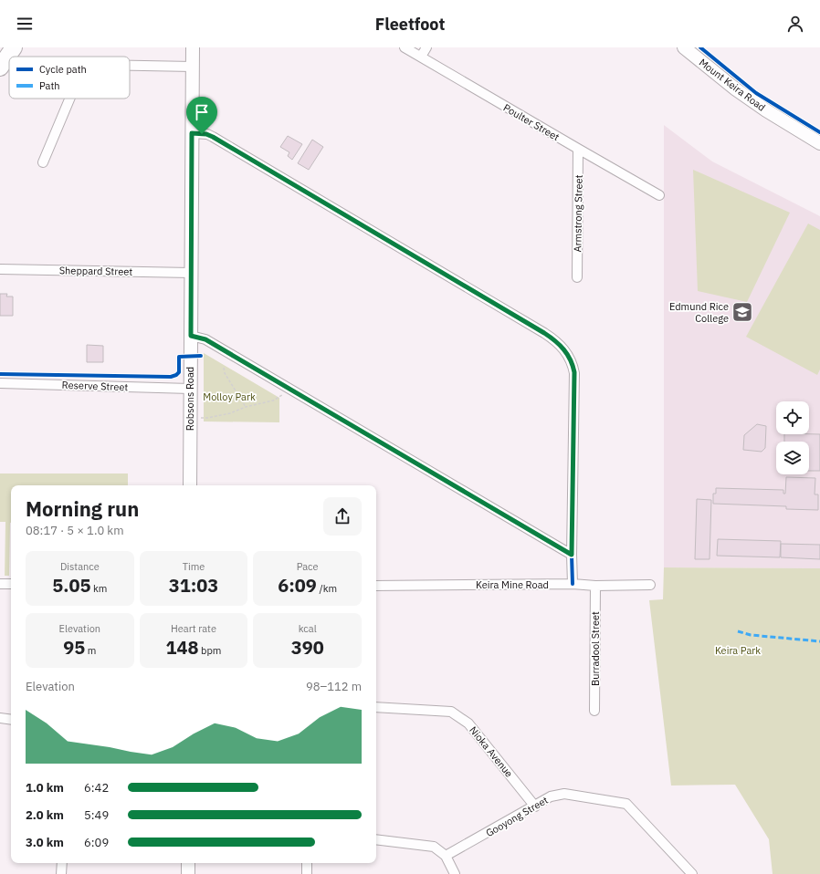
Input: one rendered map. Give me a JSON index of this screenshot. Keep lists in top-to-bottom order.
{
  "streets": {
    "main road": ["Mount Keira Road", "Robsons Road"],
    "street": [
      "Poulter Street",
      "Armstrong Street",
      "Sheppard Street",
      "Reserve Street",
      "Keira Mine Road",
      "Burradool Street",
      "Nioka Avenue",
      "Gooyong Street"
    ]
  },
  "crossings": [
    ["Poulter Street", "Armstrong Street"],
    ["Sheppard Street", "Robsons Road"],
    ["Reserve Street", "Robsons Road"],
    ["Keira Mine Road", "Burradool Street"],
    ["Nioka Avenue", "Gooyong Street"]
  ],
  "parks": ["Molloy Park", "Keira Park"],
  "places": {
    "school or university": ["Edmund Rice College"]
  },
  "legend": ["Cycle path", "Path"],
  "page": {
    "header": "Fleetfoot",
    "heading": ["Morning run", "08:17 · 5 × 1.0 km"],
    "stats": [
      ["Distance", "5.05 km"],
      ["Time", "31:03"],
      ["Pace", "6:09 /km"],
      ["Elevation", "95 m"],
      ["Heart rate", "148 bpm"],
      ["kcal", "390"]
    ],
    "chart": ["Elevation", "98–112 m"],
    "list": [
      {
        "name": "1.0 km",
        "note": "6:42"
      },
      {
        "name": "2.0 km",
        "note": "5:49"
      },
      {
        "name": "3.0 km",
        "note": "6:09"
      }
    ]
  }
}
